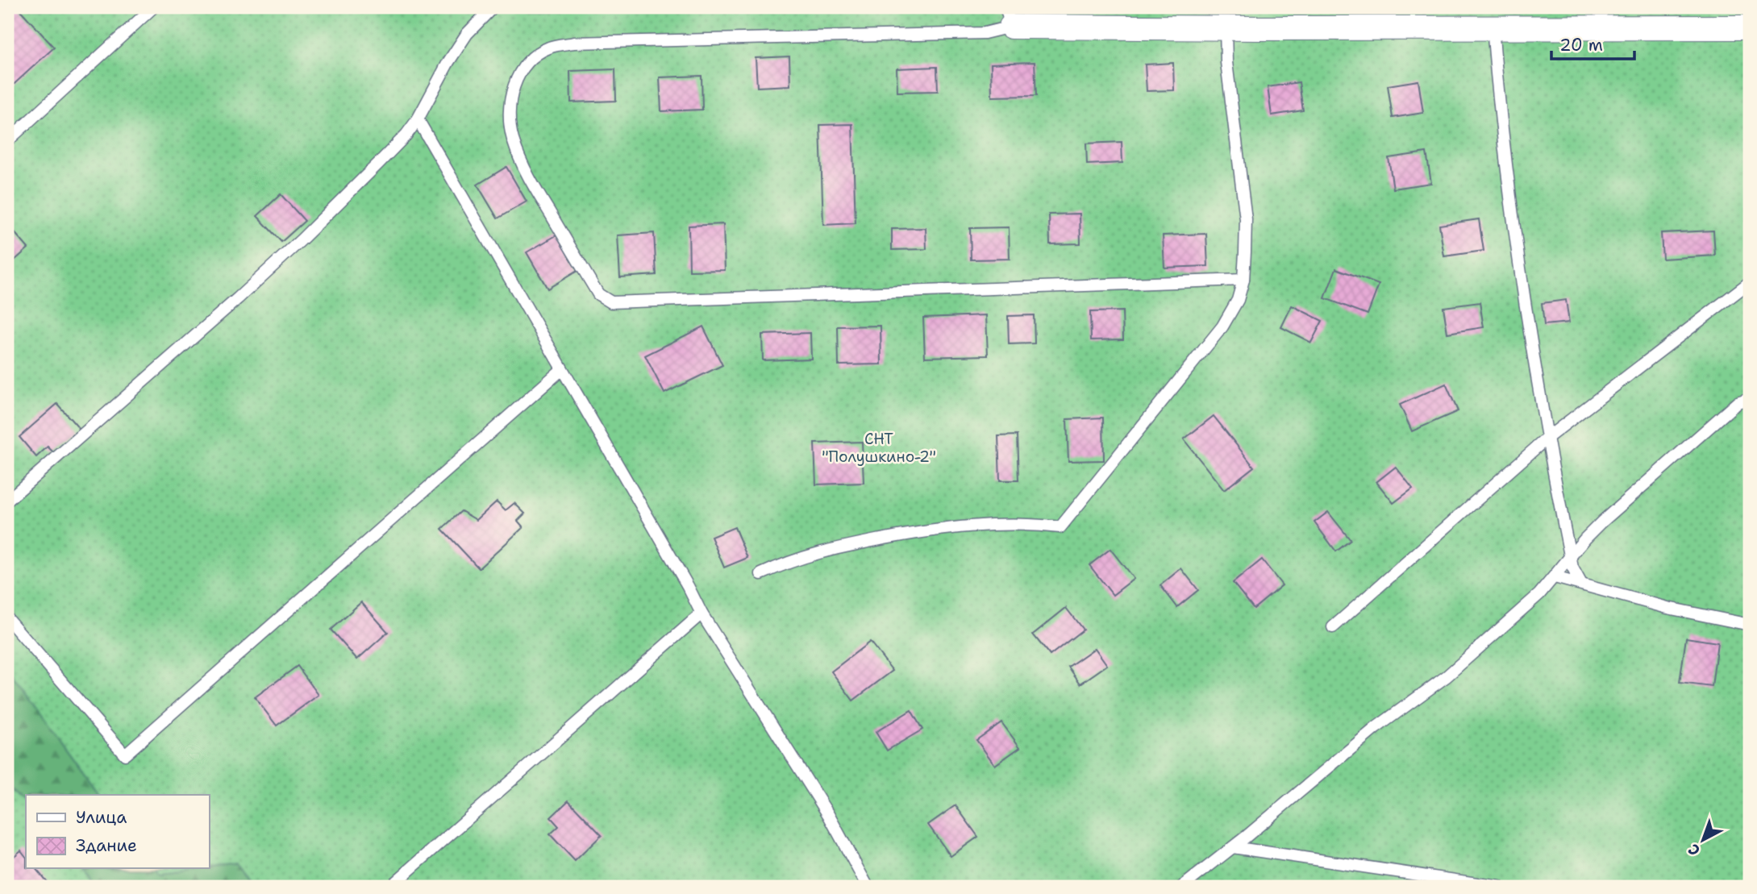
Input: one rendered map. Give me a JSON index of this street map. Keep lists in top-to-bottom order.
{
  "parks": ["СНТ \"Полушкино-2\""],
  "legend": ["Улица", "Здание"],
  "scale_bar": "20 m",
  "north": "bottom left"
}
